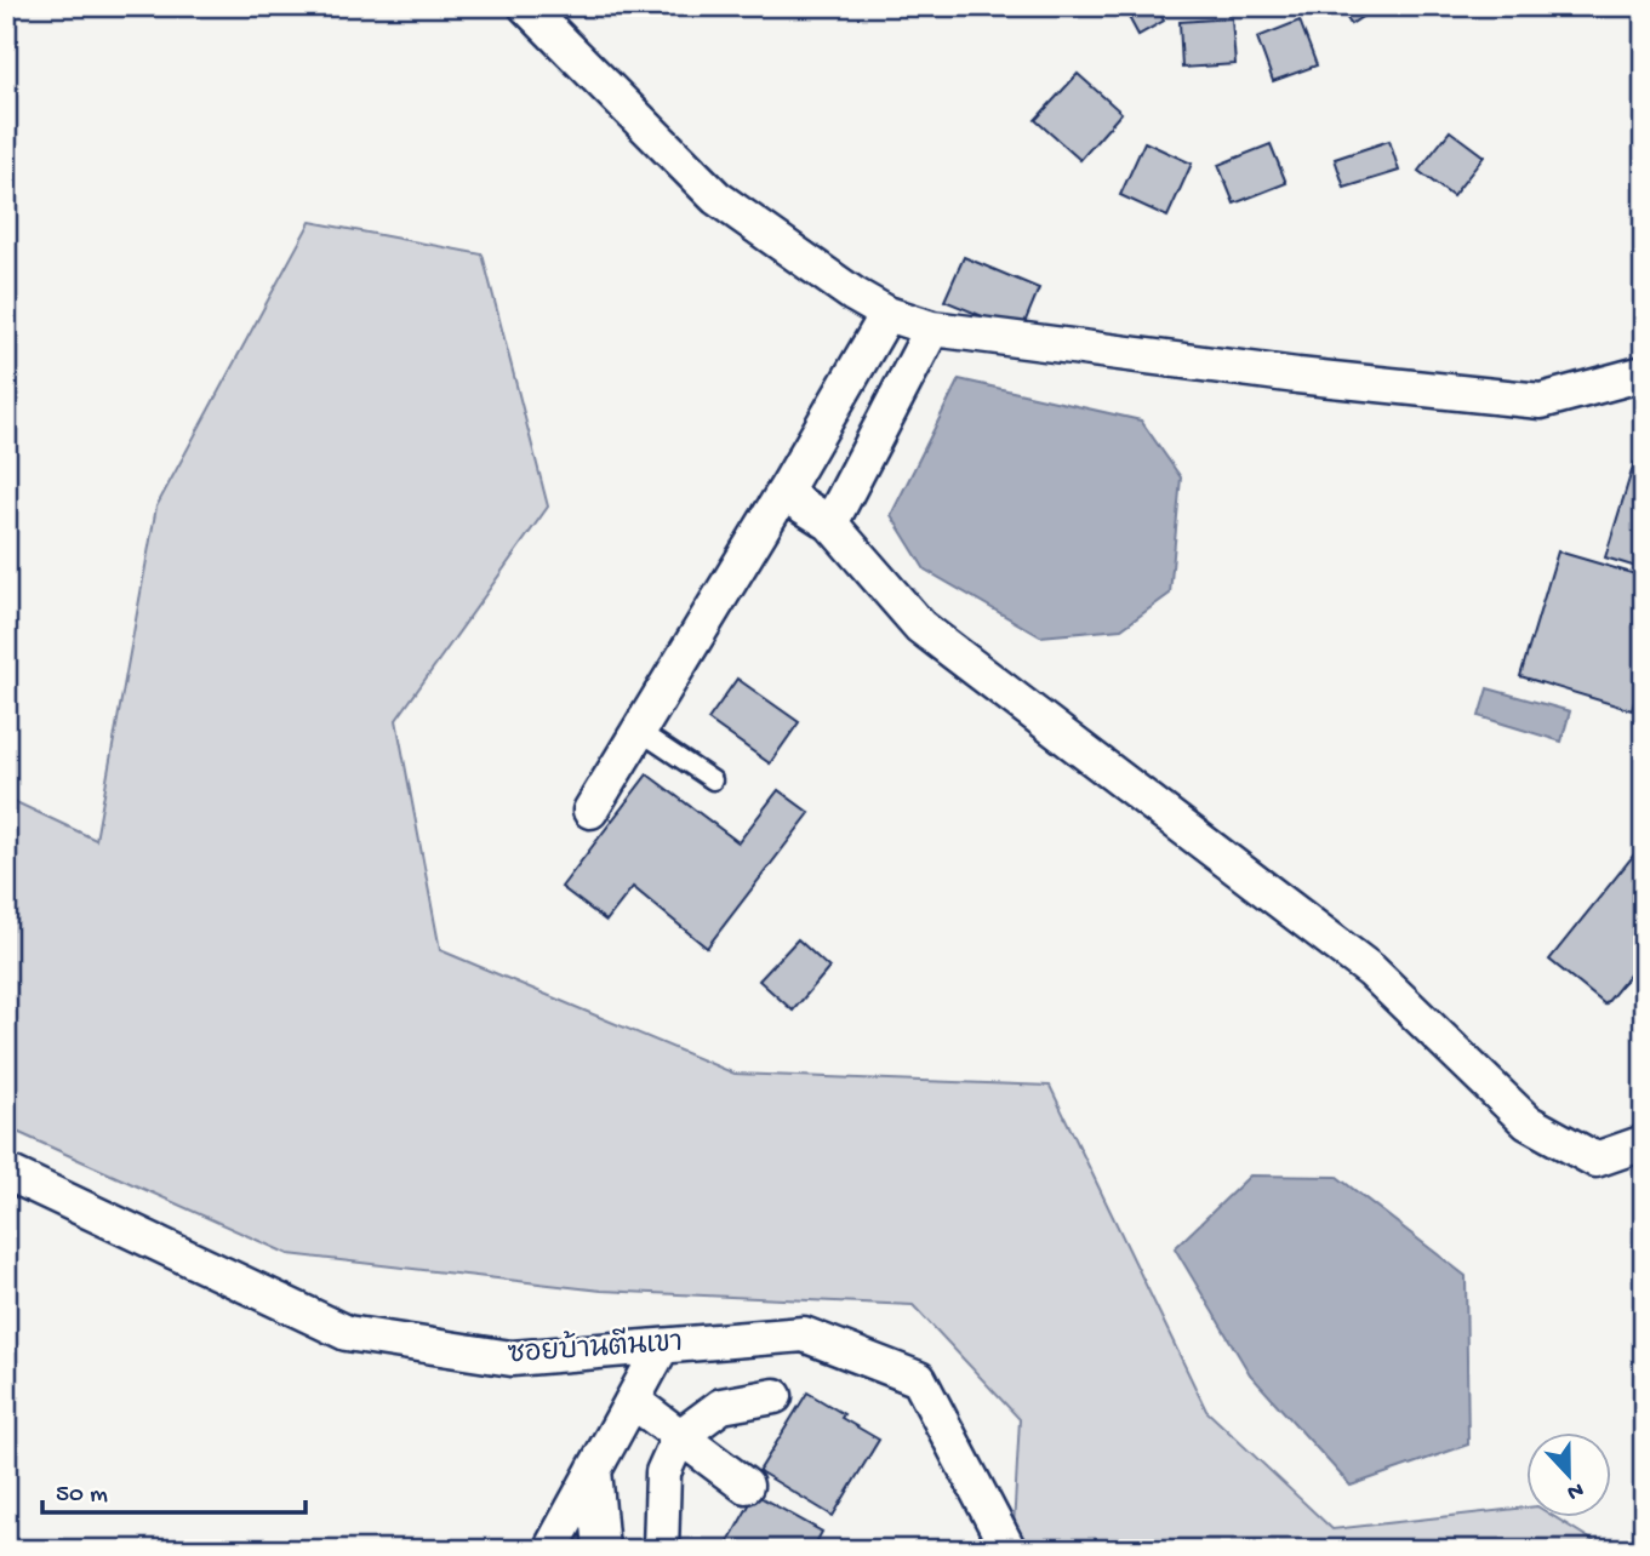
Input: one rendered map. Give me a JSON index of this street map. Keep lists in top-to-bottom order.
{
  "streets": {
    "street": ["ซอยบ้านตีนเขา"]
  },
  "scale_bar": "50 m",
  "north": "bottom"
}
